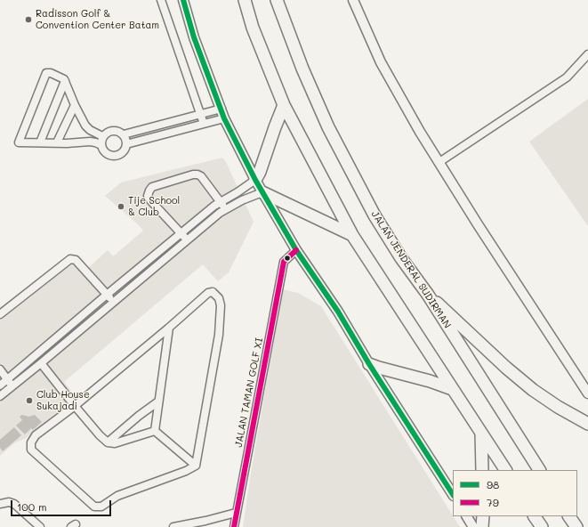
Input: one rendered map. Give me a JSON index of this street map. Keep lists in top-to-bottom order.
{
  "streets": {
    "highway": ["JALAN JENDERAL SUDIRMAN"],
    "street": ["JALAN TAMAN GOLF XI"]
  },
  "places": ["Radisson Golf & Convention Center Batam", "Tije School & Club", "Club House Sukajadi"],
  "lines": ["transit line 98", "transit line 79"],
  "legend": ["98", "79"],
  "scale_bar": "100 m"
}
